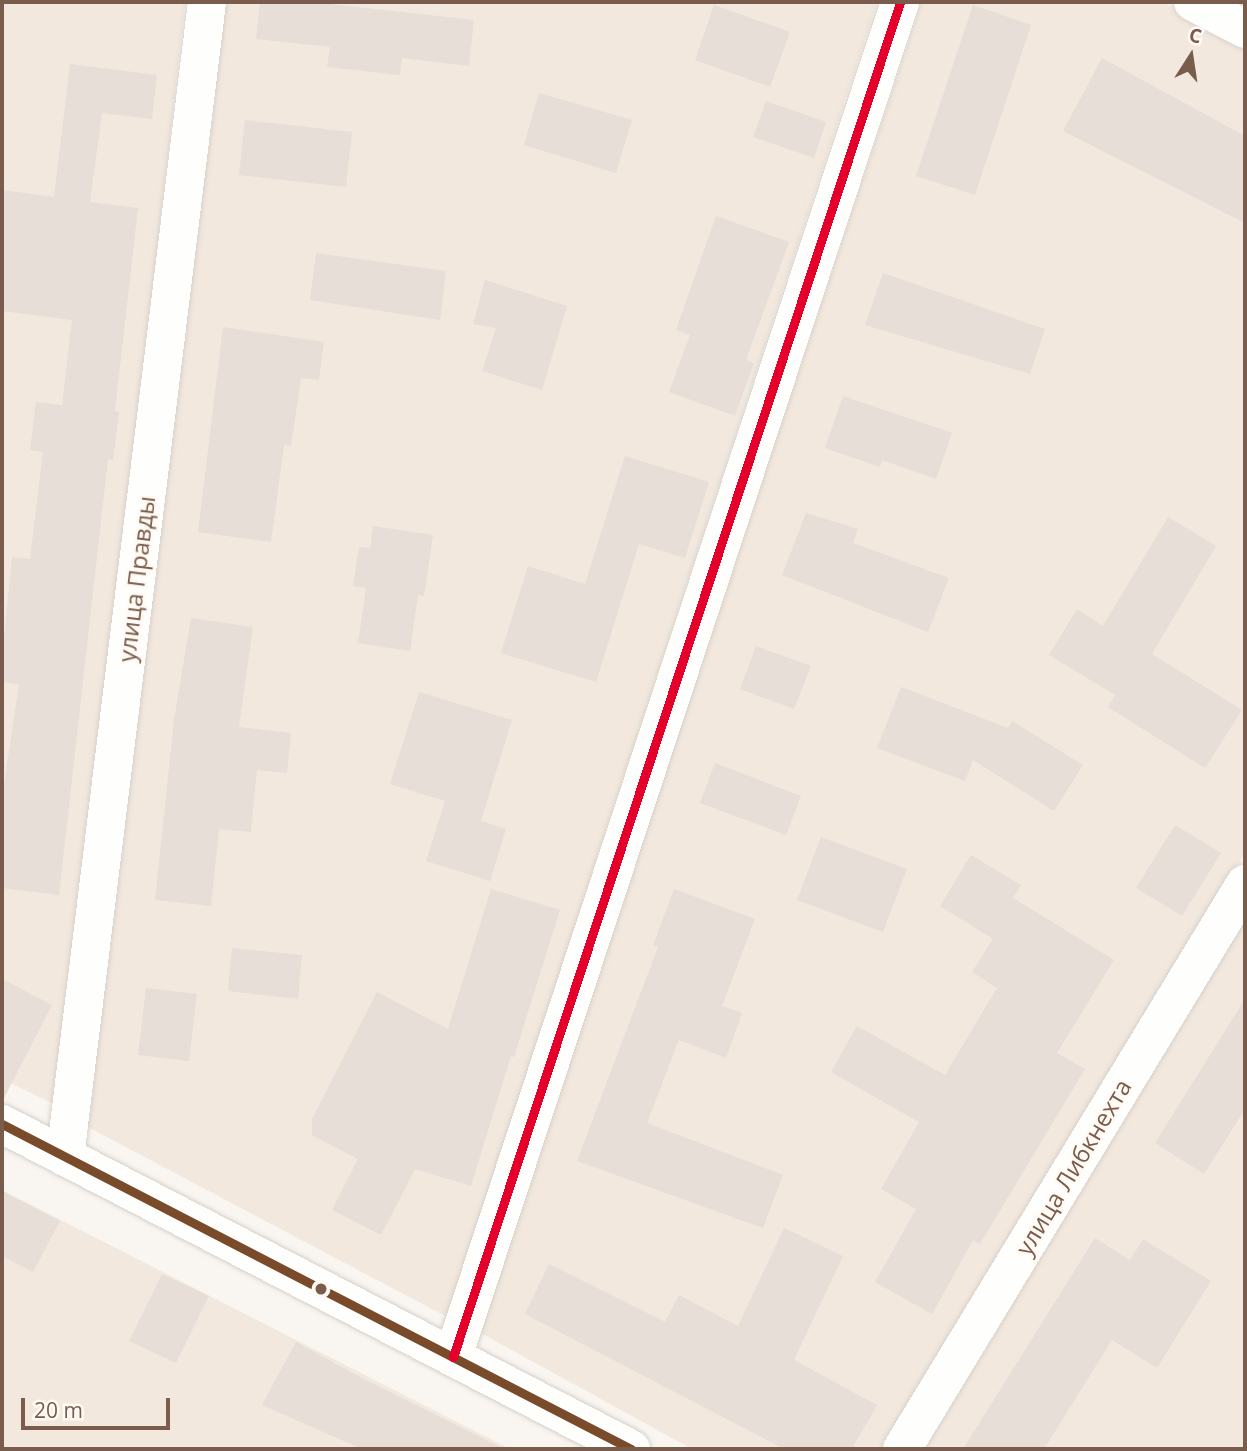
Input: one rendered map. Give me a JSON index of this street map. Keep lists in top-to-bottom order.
{
  "streets": {
    "street": ["улица Правды", "улица Либкнехта"]
  },
  "scale_bar": "20 m",
  "north": "top"
}
